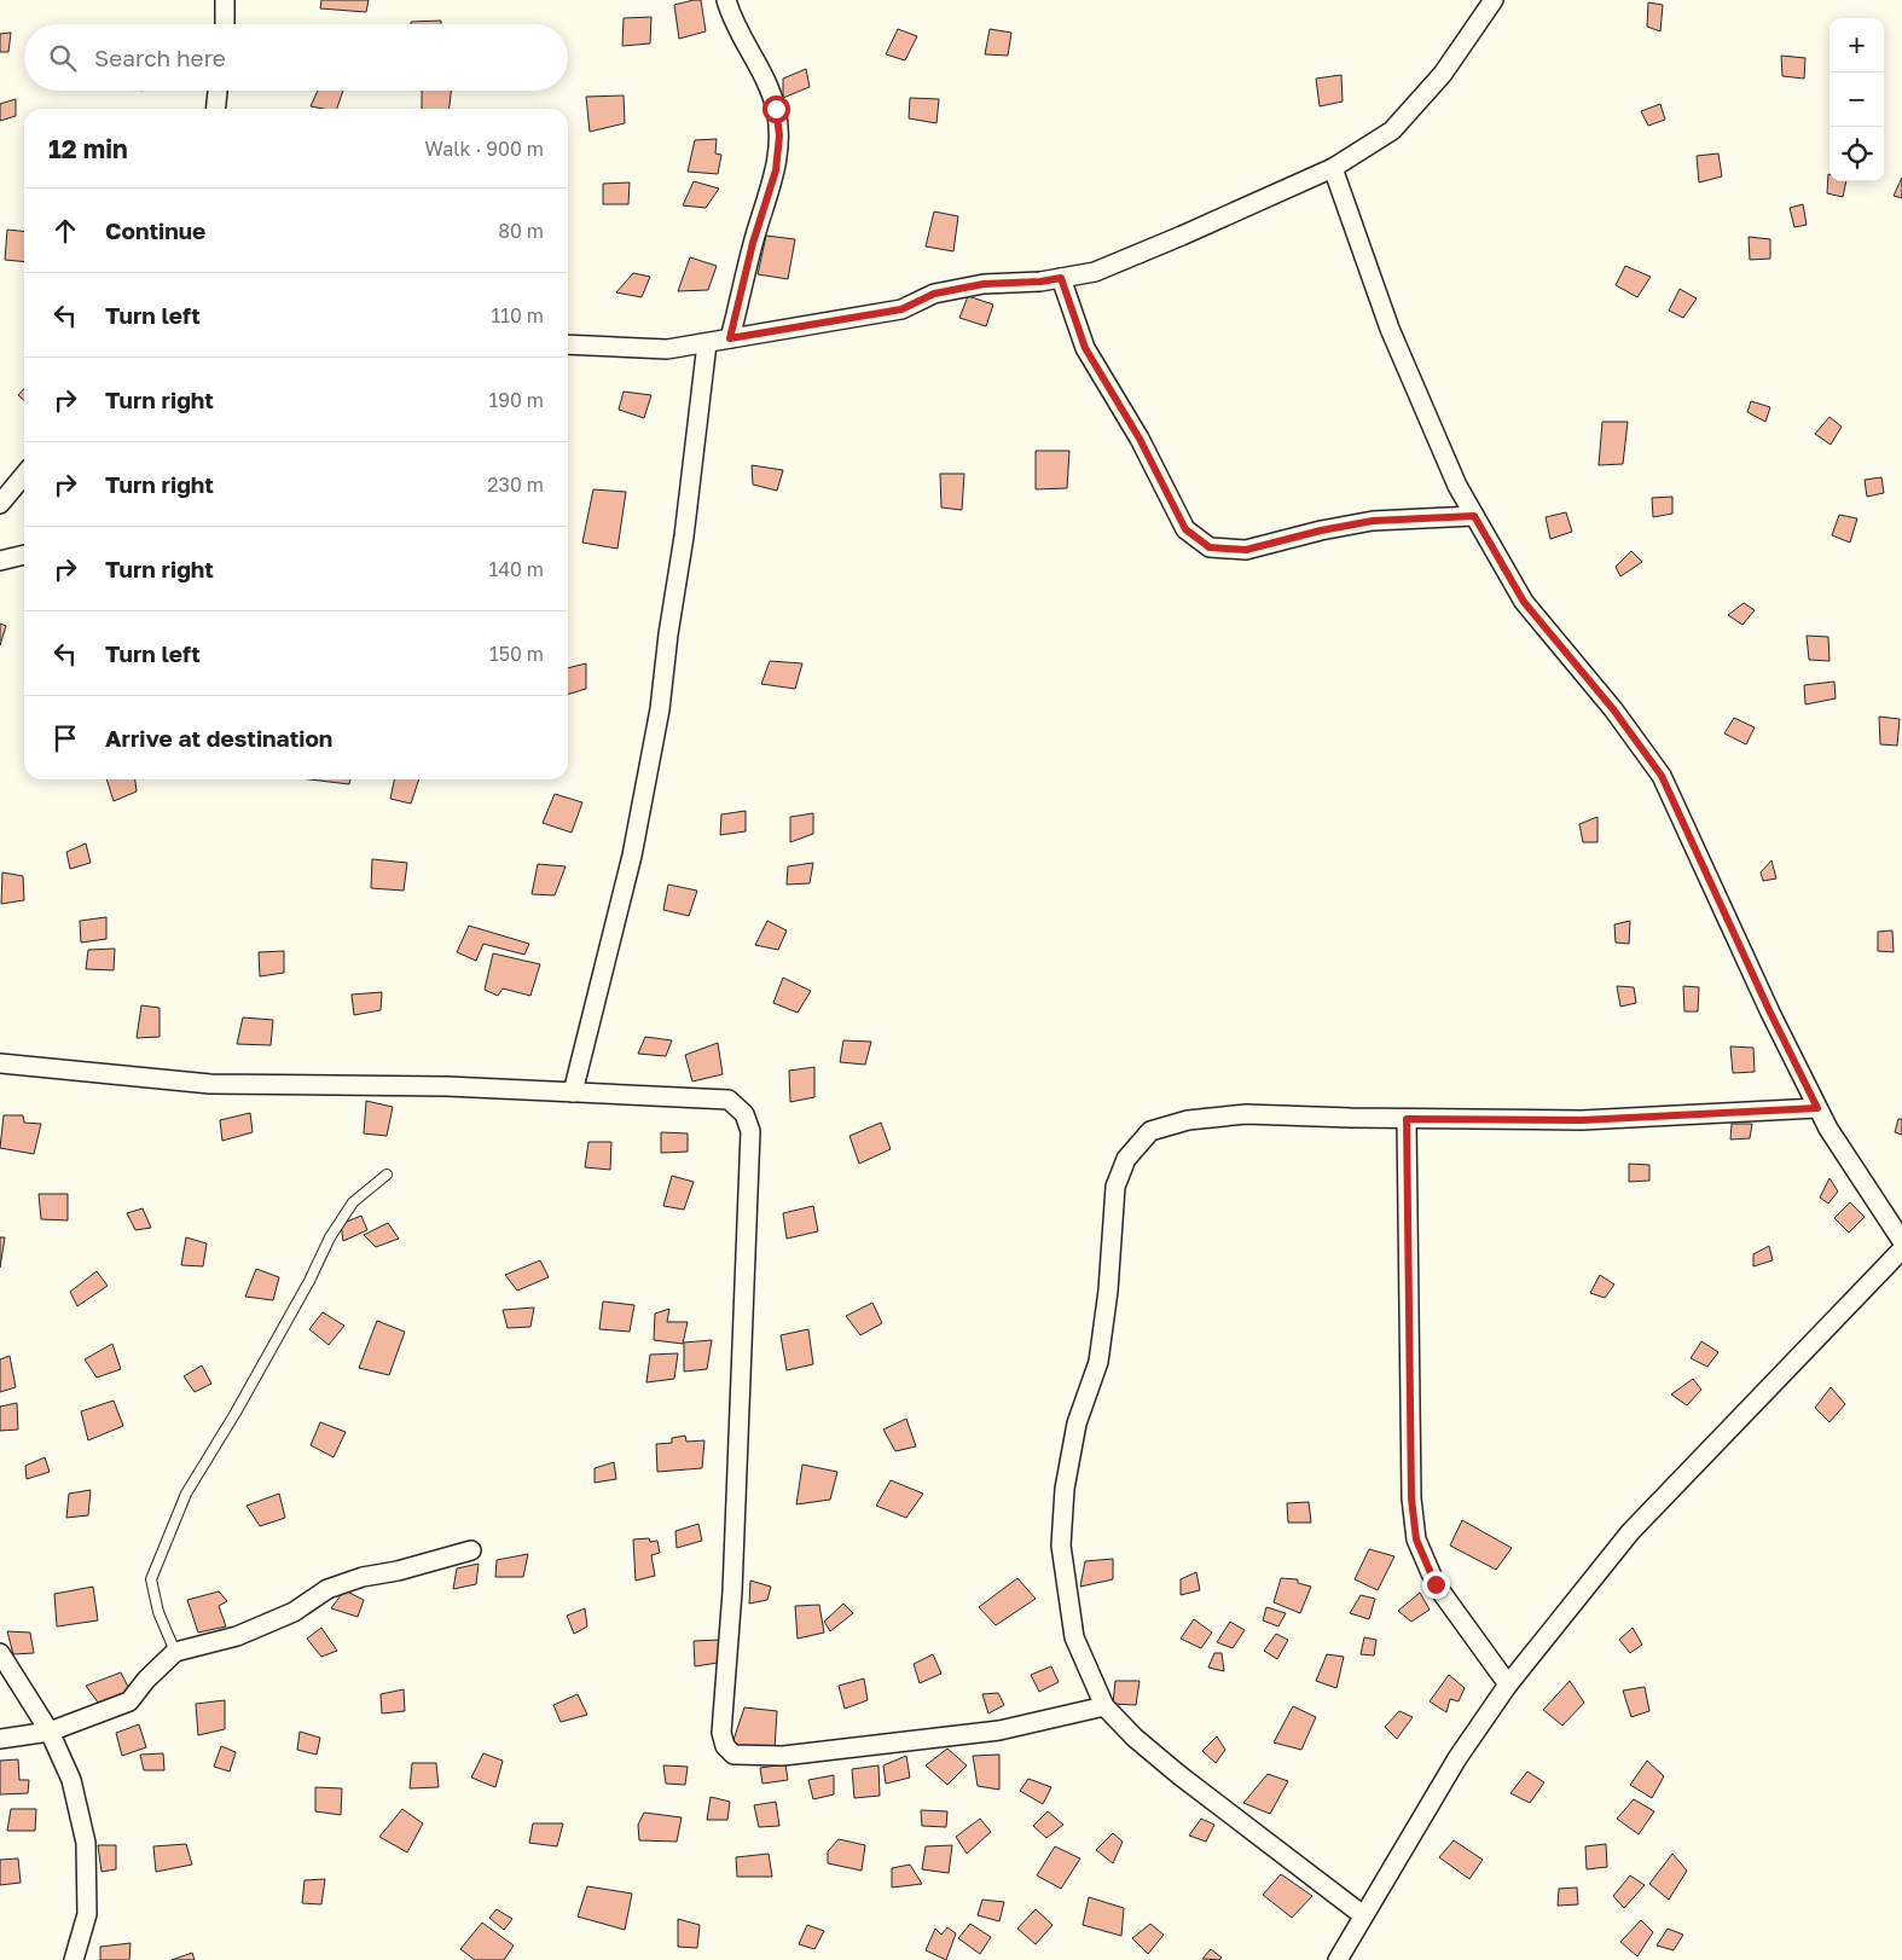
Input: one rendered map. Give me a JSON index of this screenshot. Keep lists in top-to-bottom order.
{
  "page": {
    "map_buttons": ["+", "−"],
    "search": "Search here",
    "heading": ["12 min", "Walk · 900 m"],
    "list": [
      ["Continue", "80 m"],
      ["Turn left", "110 m"],
      ["Turn right", "190 m"],
      ["Turn right", "230 m"],
      ["Turn right", "140 m"],
      ["Turn left", "150 m"],
      "Arrive at destination"
    ]
  }
}
